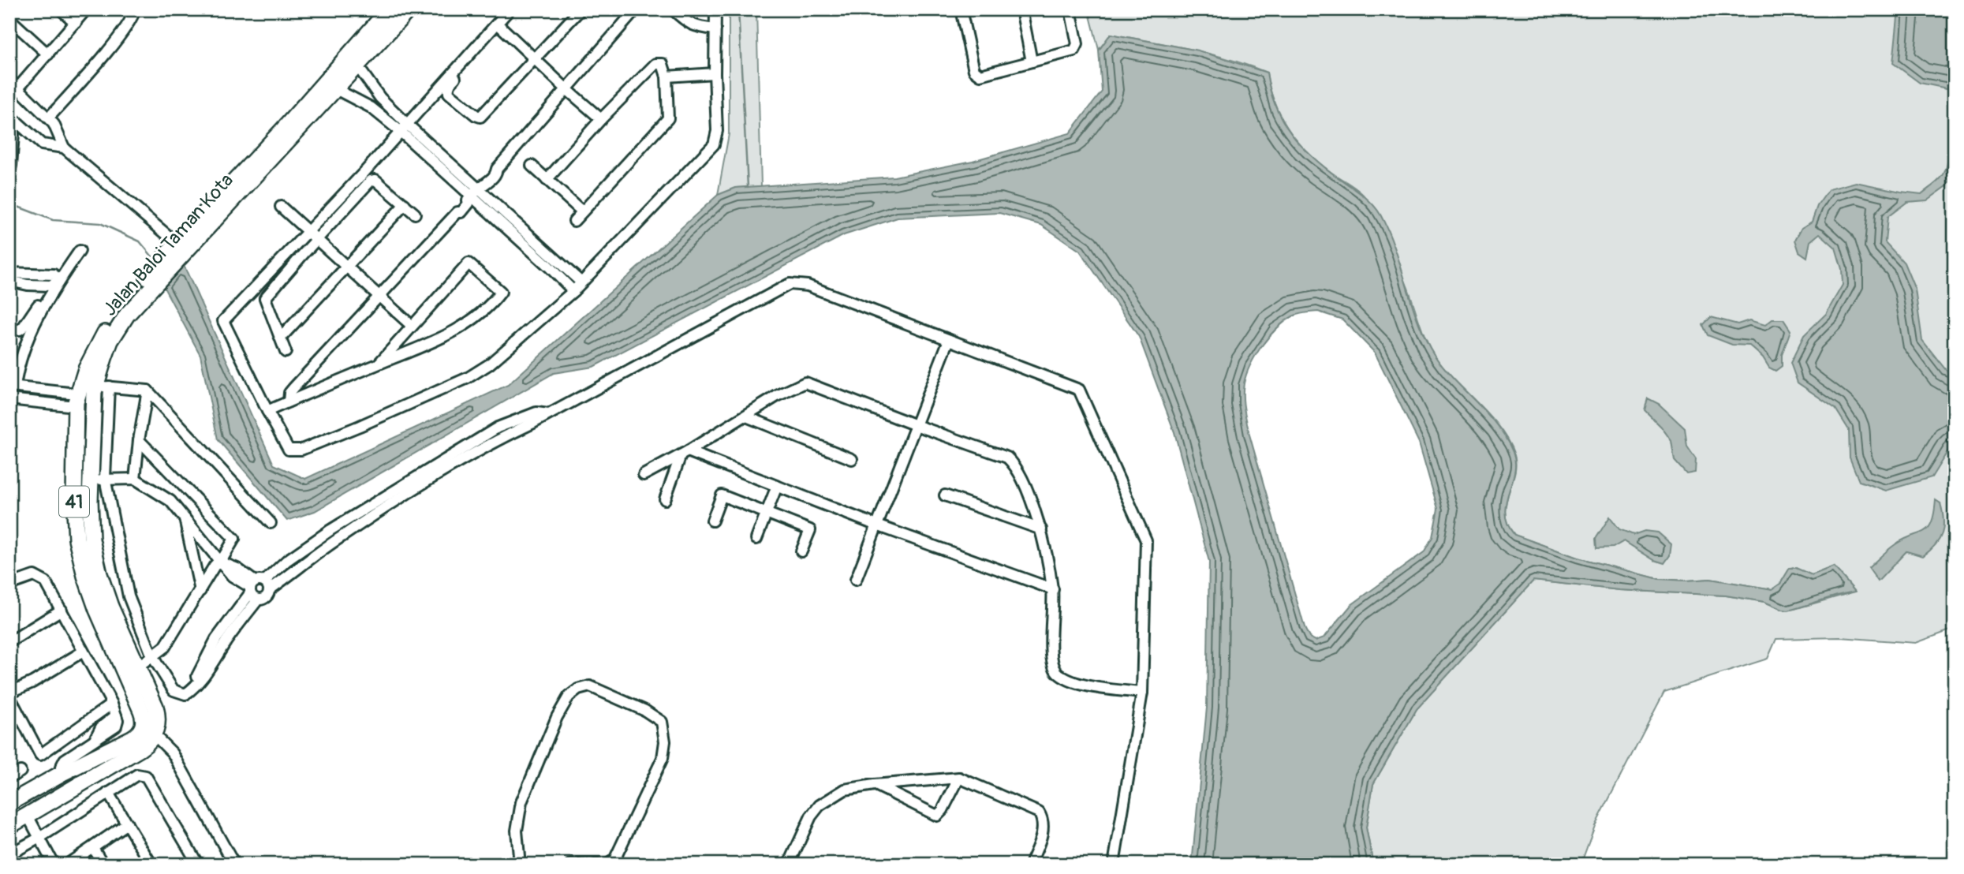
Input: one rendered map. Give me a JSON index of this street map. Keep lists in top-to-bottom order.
{
  "streets": {
    "highway": ["Jalan Baloi Taman Kota", "41"]
  }
}
